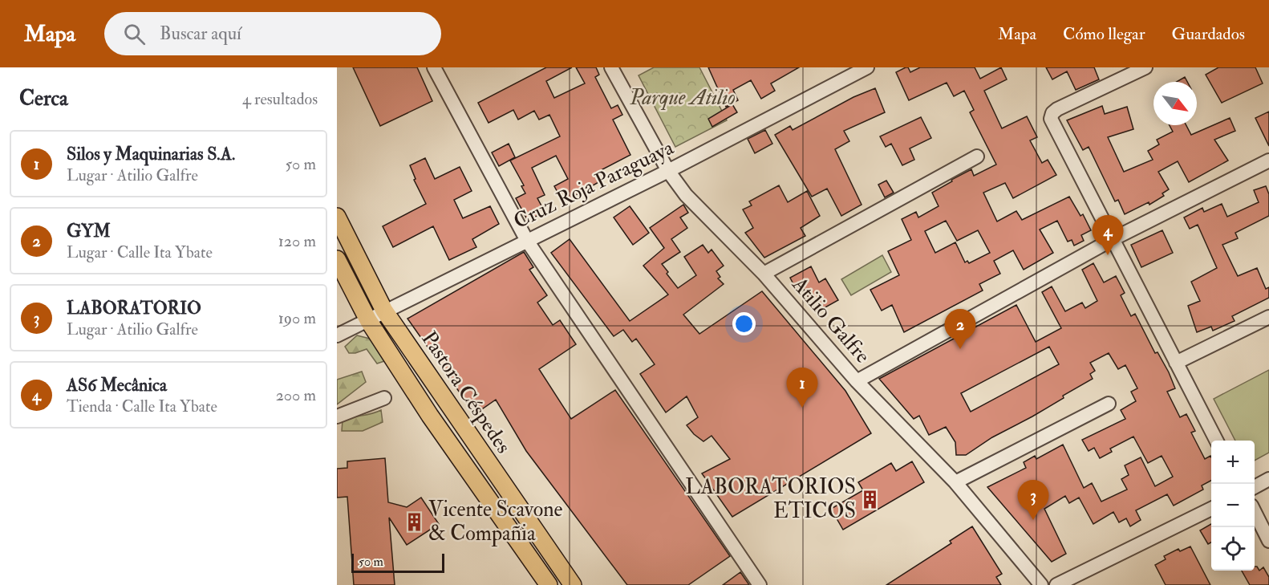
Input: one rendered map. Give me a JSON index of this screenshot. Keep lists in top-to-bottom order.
{
  "streets": {
    "main road": ["Pastora Céspedes"],
    "street": ["Cruz Roja Paraguaya", "Atilio Galfre"]
  },
  "crossings": [
    ["Cruz Roja Paraguaya", "Atilio Galfre"],
    ["Cruz Roja Paraguaya", "Pastora Céspedes"]
  ],
  "parks": ["Parque Atilio"],
  "places": {
    "building": ["LABORATORIOS ETICOS", "Vicente Scavone & Compañia"]
  },
  "scale_bar": "50 m",
  "north": "bottom right",
  "page": {
    "header": "Mapa",
    "search": "Buscar aquí",
    "nav": ["Mapa", "Cómo llegar", "Guardados"],
    "heading": ["Cerca", "4 resultados"],
    "list": [
      {
        "mark": "1",
        "name": "Silos y Maquinarias S.A.",
        "note": "Lugar · Atilio Galfre",
        "value": "50 m"
      },
      {
        "mark": "2",
        "name": "GYM",
        "note": "Lugar · Calle Ita Ybate",
        "value": "120 m"
      },
      {
        "mark": "3",
        "name": "LABORATORIO",
        "note": "Lugar · Atilio Galfre",
        "value": "190 m"
      },
      {
        "mark": "4",
        "name": "AS6 Mecânica",
        "note": "Tienda · Calle Ita Ybate",
        "value": "200 m"
      }
    ],
    "pins": [
      "4",
      "2",
      "1",
      "3"
    ],
    "map_buttons": ["+", "−"],
    "scale": "50 m"
  }
}
